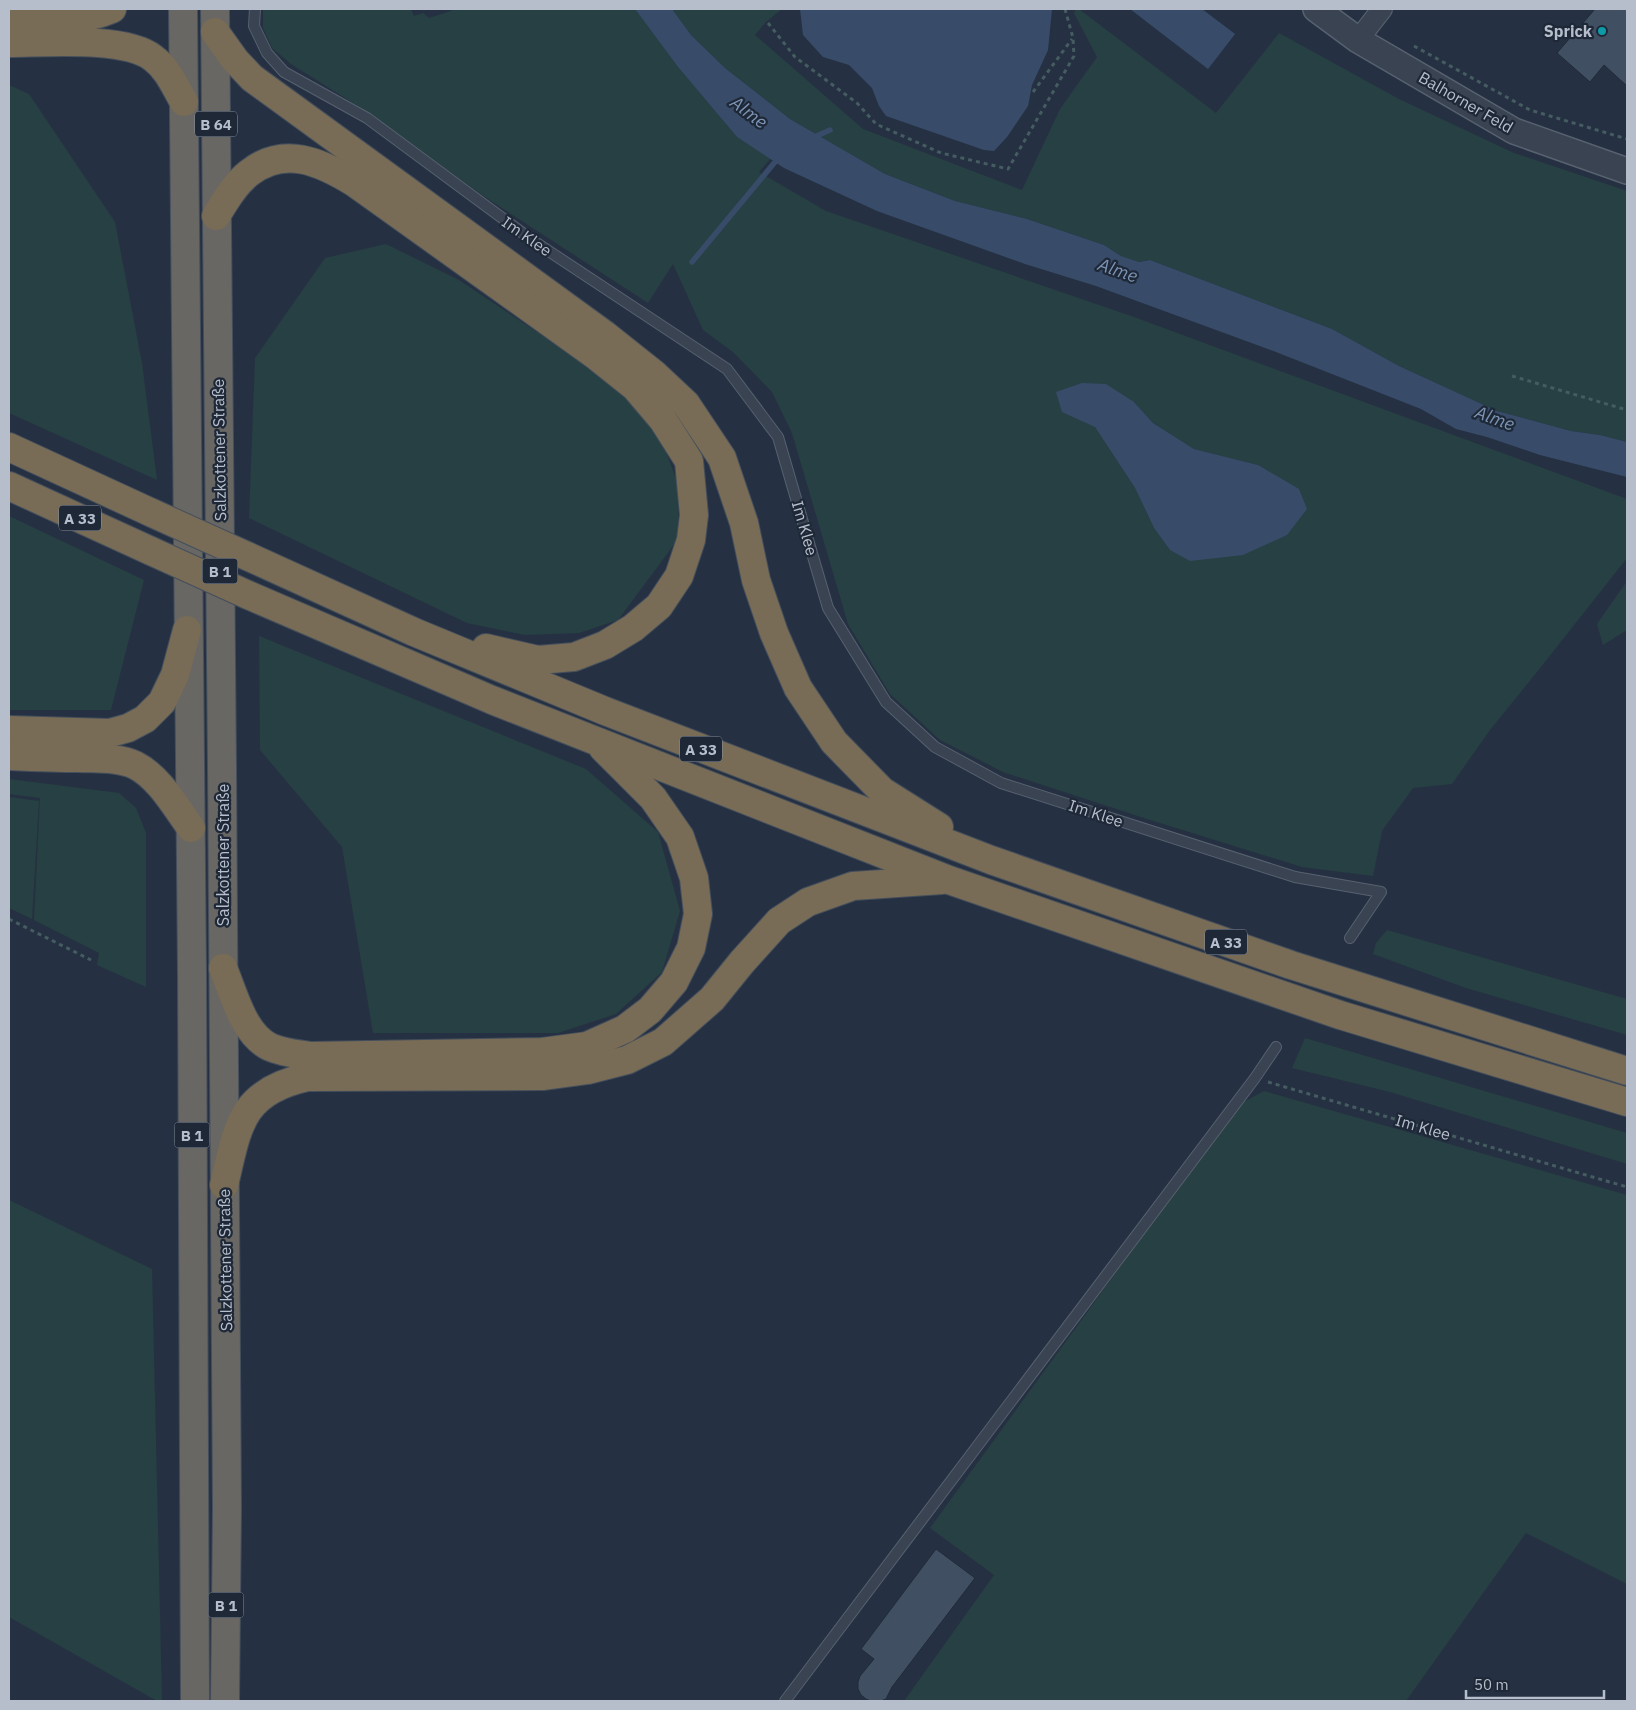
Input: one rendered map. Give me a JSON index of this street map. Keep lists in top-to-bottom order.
{
  "streets": {
    "highway": [
      "B 64",
      "Salzkottener Straße",
      "A 33",
      "B 1"
    ],
    "street": ["Balhorner Feld"],
    "lane": ["Im Klee"]
  },
  "water": ["Alme"],
  "places": ["Sprick"],
  "scale_bar": "50 m"
}
